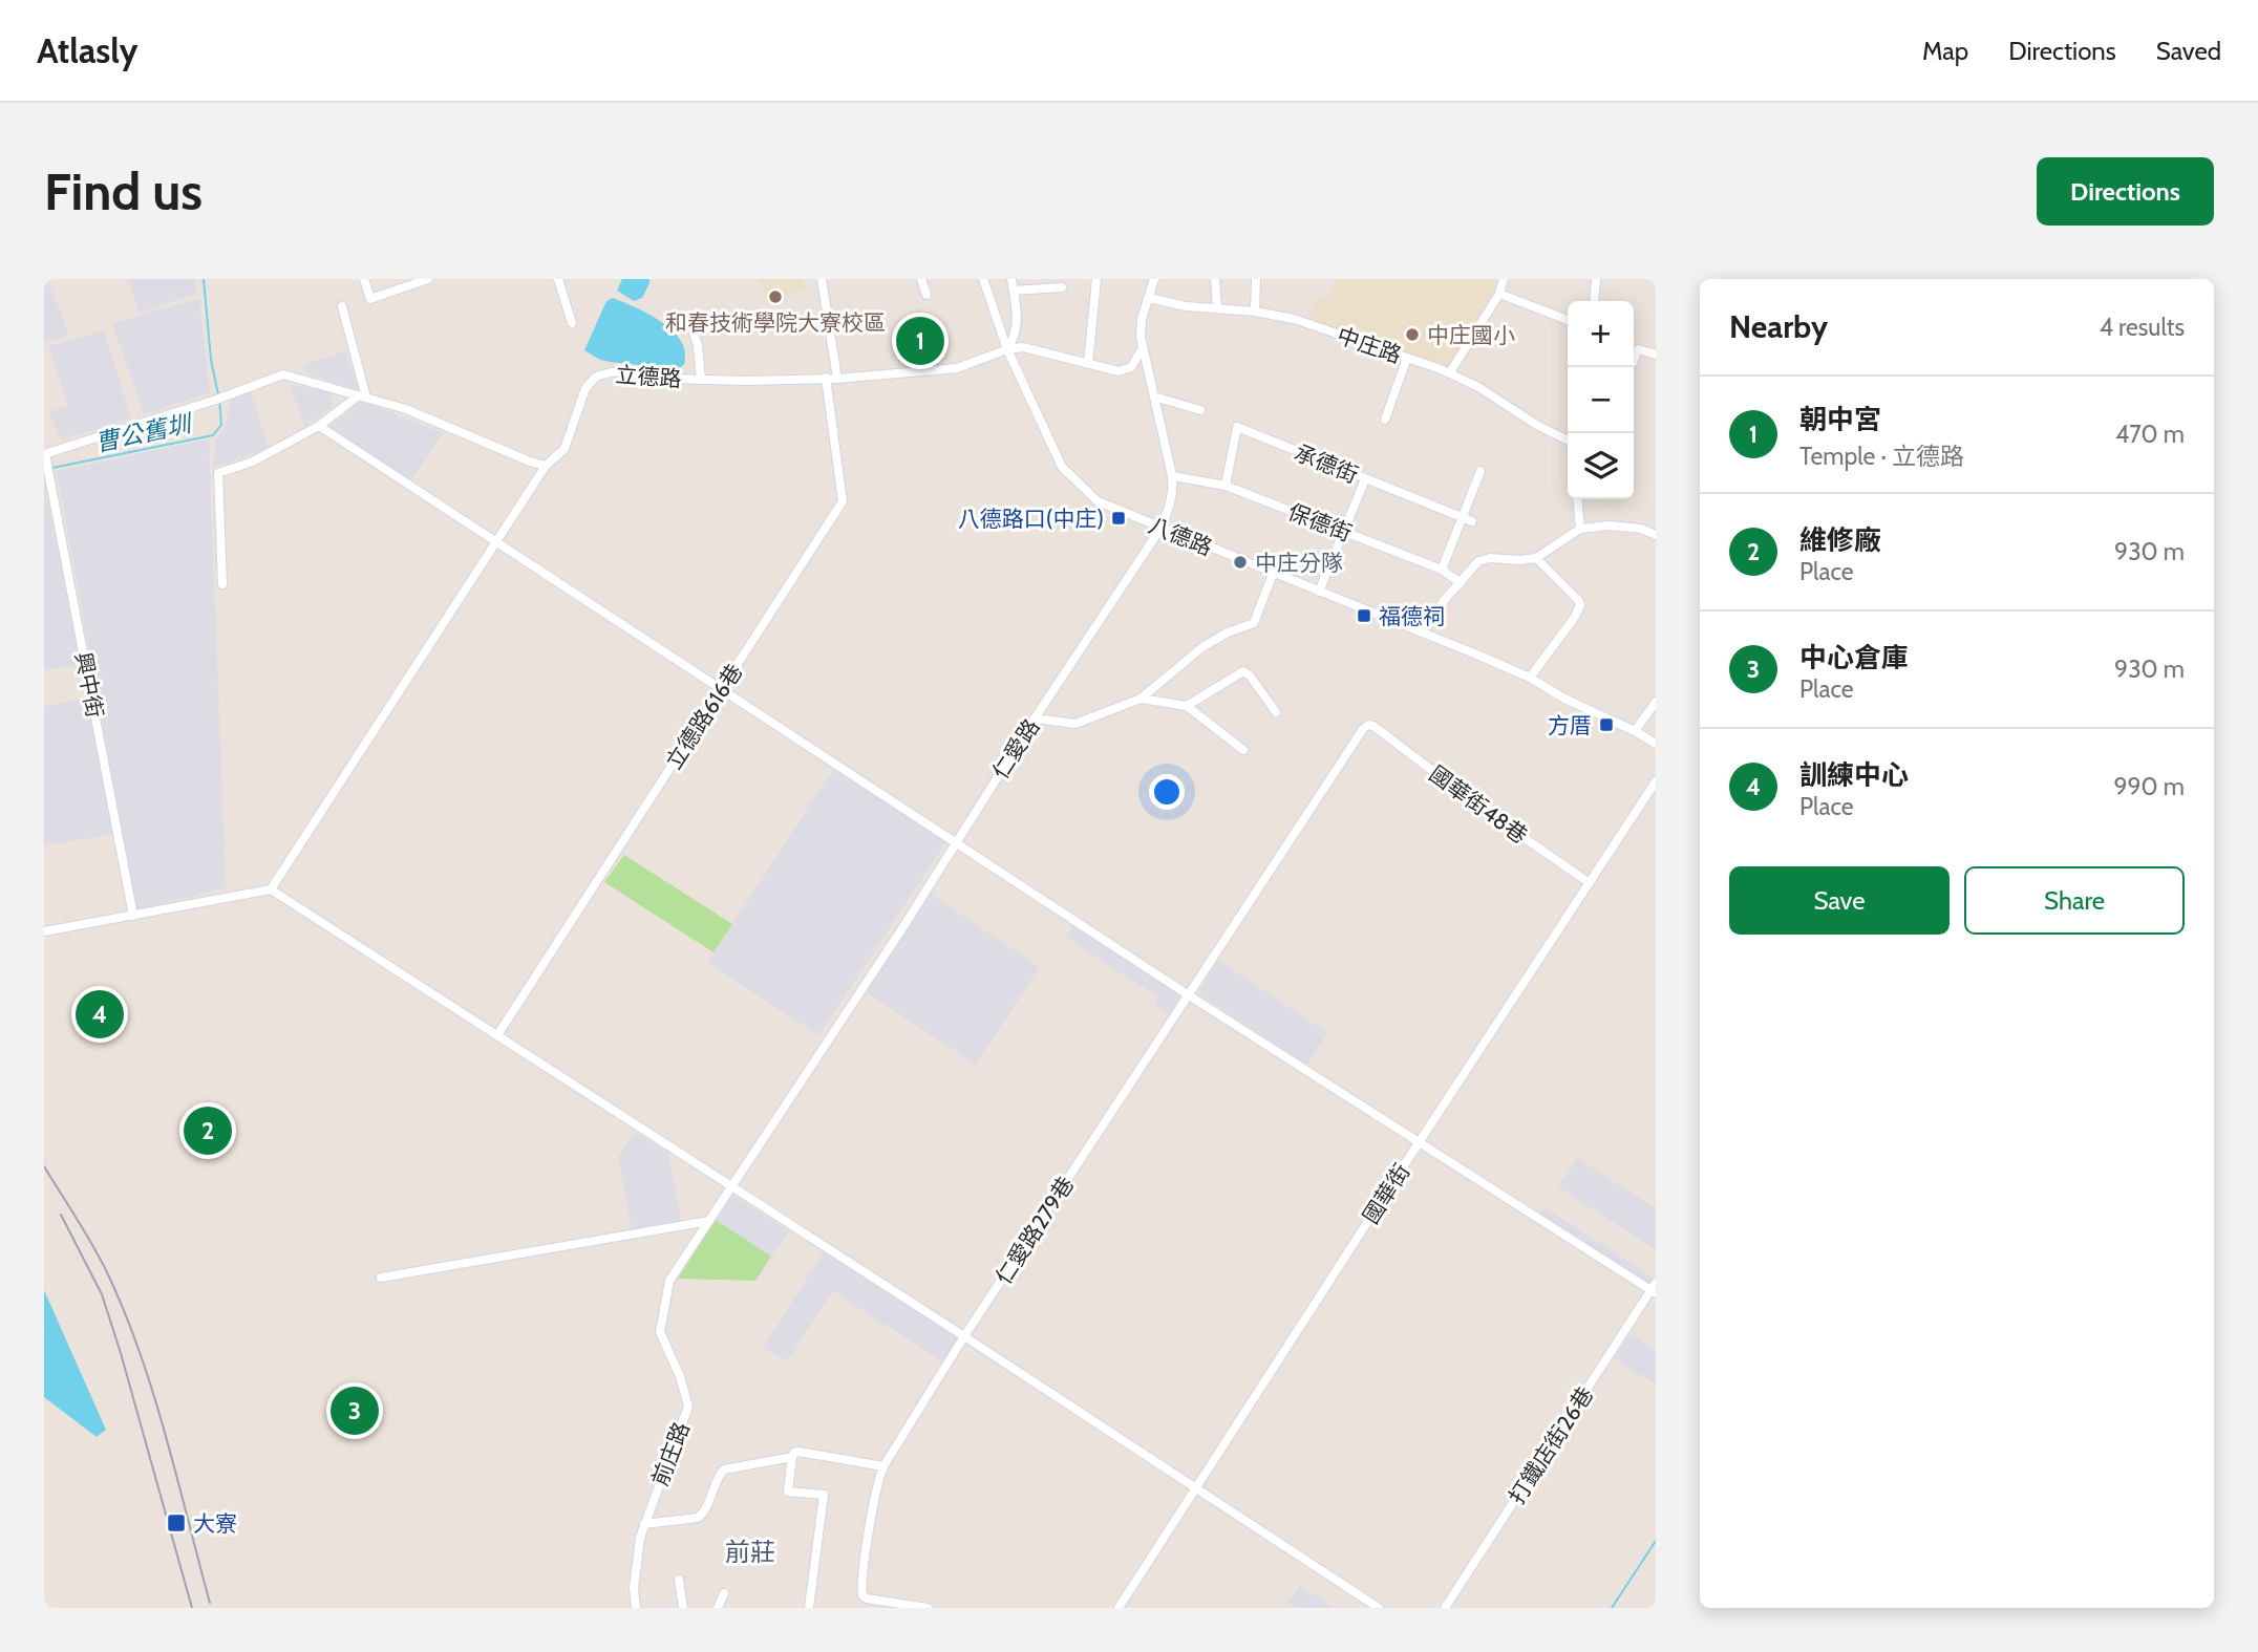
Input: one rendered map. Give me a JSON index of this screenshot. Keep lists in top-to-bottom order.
{
  "streets": {
    "street": [
      "中庄路",
      "立德路",
      "承德街",
      "保德街",
      "八德路",
      "興中街",
      "立德路616巷",
      "仁愛路",
      "國華街48巷",
      "國華街",
      "仁愛路279巷",
      "打鐵店街26巷",
      "前庄路"
    ]
  },
  "crossings": [
    ["中庄路", "仁愛路"],
    ["立德路", "八德路"],
    ["立德路", "立德路616巷"],
    ["立德路", "仁愛路"],
    ["承德街", "保德街"],
    ["保德街", "仁愛路"],
    ["八德路", "仁愛路"],
    ["仁愛路", "前庄路"],
    ["國華街48巷", "國華街"],
    ["國華街48巷", "仁愛路279巷"],
    ["仁愛路279巷", "前庄路"]
  ],
  "districts": ["前莊"],
  "water": ["曹公舊圳"],
  "places": {
    "other": ["和春技術學院大寮校區", "中庄國小", "中庄分隊"],
    "transit": [
      "八德路口(中庄)",
      "福德祠",
      "方厝",
      "大寮"
    ]
  },
  "page": {
    "header": "Atlasly",
    "nav": ["Map", "Directions", "Saved"],
    "buttons": [
      "Directions",
      ["Save", "Share"]
    ],
    "title": "Find us",
    "heading": ["Nearby", "4 results"],
    "map_buttons": ["+", "−"],
    "pins": [
      "1",
      "4",
      "2",
      "3"
    ],
    "list": [
      {
        "mark": "1",
        "name": "朝中宮",
        "note": "Temple · 立德路",
        "value": "470 m"
      },
      {
        "mark": "2",
        "name": "維修廠",
        "note": "Place",
        "value": "930 m"
      },
      {
        "mark": "3",
        "name": "中心倉庫",
        "note": "Place",
        "value": "930 m"
      },
      {
        "mark": "4",
        "name": "訓練中心",
        "note": "Place",
        "value": "990 m"
      }
    ]
  }
}
